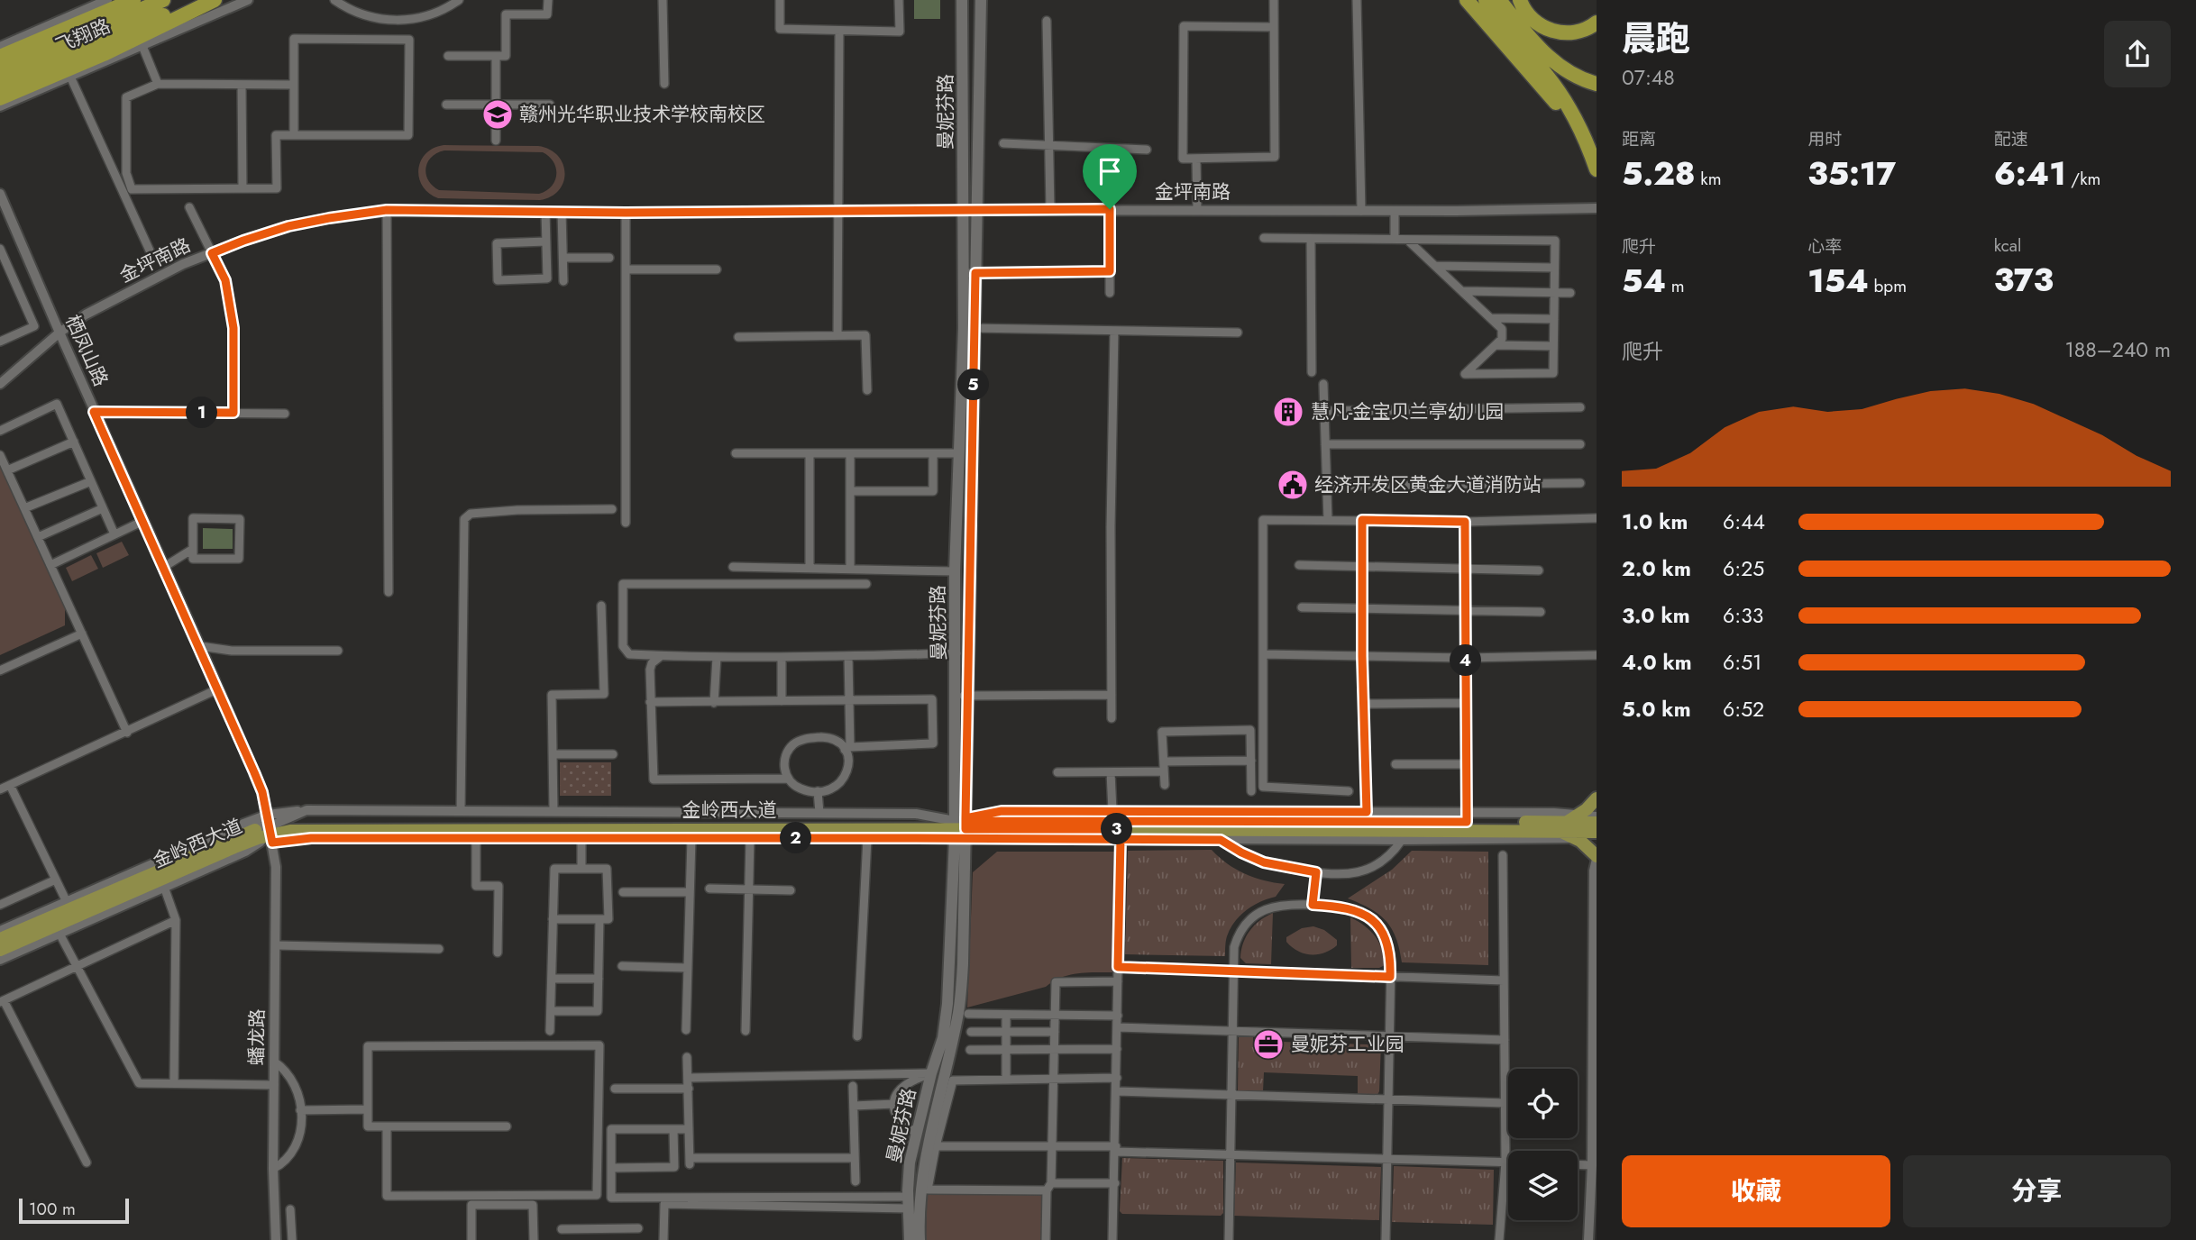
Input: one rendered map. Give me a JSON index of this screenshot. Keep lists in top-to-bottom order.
{
  "streets": {
    "main road": ["飞翔路", "曼妮芬路", "金岭西大道"],
    "street": ["金坪南路", "栖凤山路", "蟠龙路"]
  },
  "crossings": [
    ["曼妮芬路", "金坪南路"],
    ["曼妮芬路", "金岭西大道"],
    ["金坪南路", "栖凤山路"],
    ["栖凤山路", "金岭西大道"],
    ["栖凤山路", "蟠龙路"],
    ["金岭西大道", "蟠龙路"]
  ],
  "places": {
    "school or university": ["赣州光华职业技术学校南校区"],
    "building": ["慧凡-金宝贝兰亭幼儿园"],
    "public building": ["经济开发区黄金大道消防站"],
    "office": ["曼妮芬工业园"]
  },
  "scale_bar": "100 m",
  "page": {
    "heading": ["晨跑", "07:48"],
    "stats": [
      ["距离", "5.28 km"],
      ["用时", "35:17"],
      ["配速", "6:41 /km"],
      ["爬升", "54 m"],
      ["心率", "154 bpm"],
      ["kcal", "373"]
    ],
    "chart": ["爬升", "188–240 m"],
    "pins": [
      "5",
      "1",
      "4",
      "3",
      "2"
    ],
    "list": [
      {
        "name": "1.0 km",
        "note": "6:44"
      },
      {
        "name": "2.0 km",
        "note": "6:25"
      },
      {
        "name": "3.0 km",
        "note": "6:33"
      },
      {
        "name": "4.0 km",
        "note": "6:51"
      },
      {
        "name": "5.0 km",
        "note": "6:52"
      }
    ],
    "buttons": ["收藏", "分享"],
    "scale": "100 m"
  }
}
